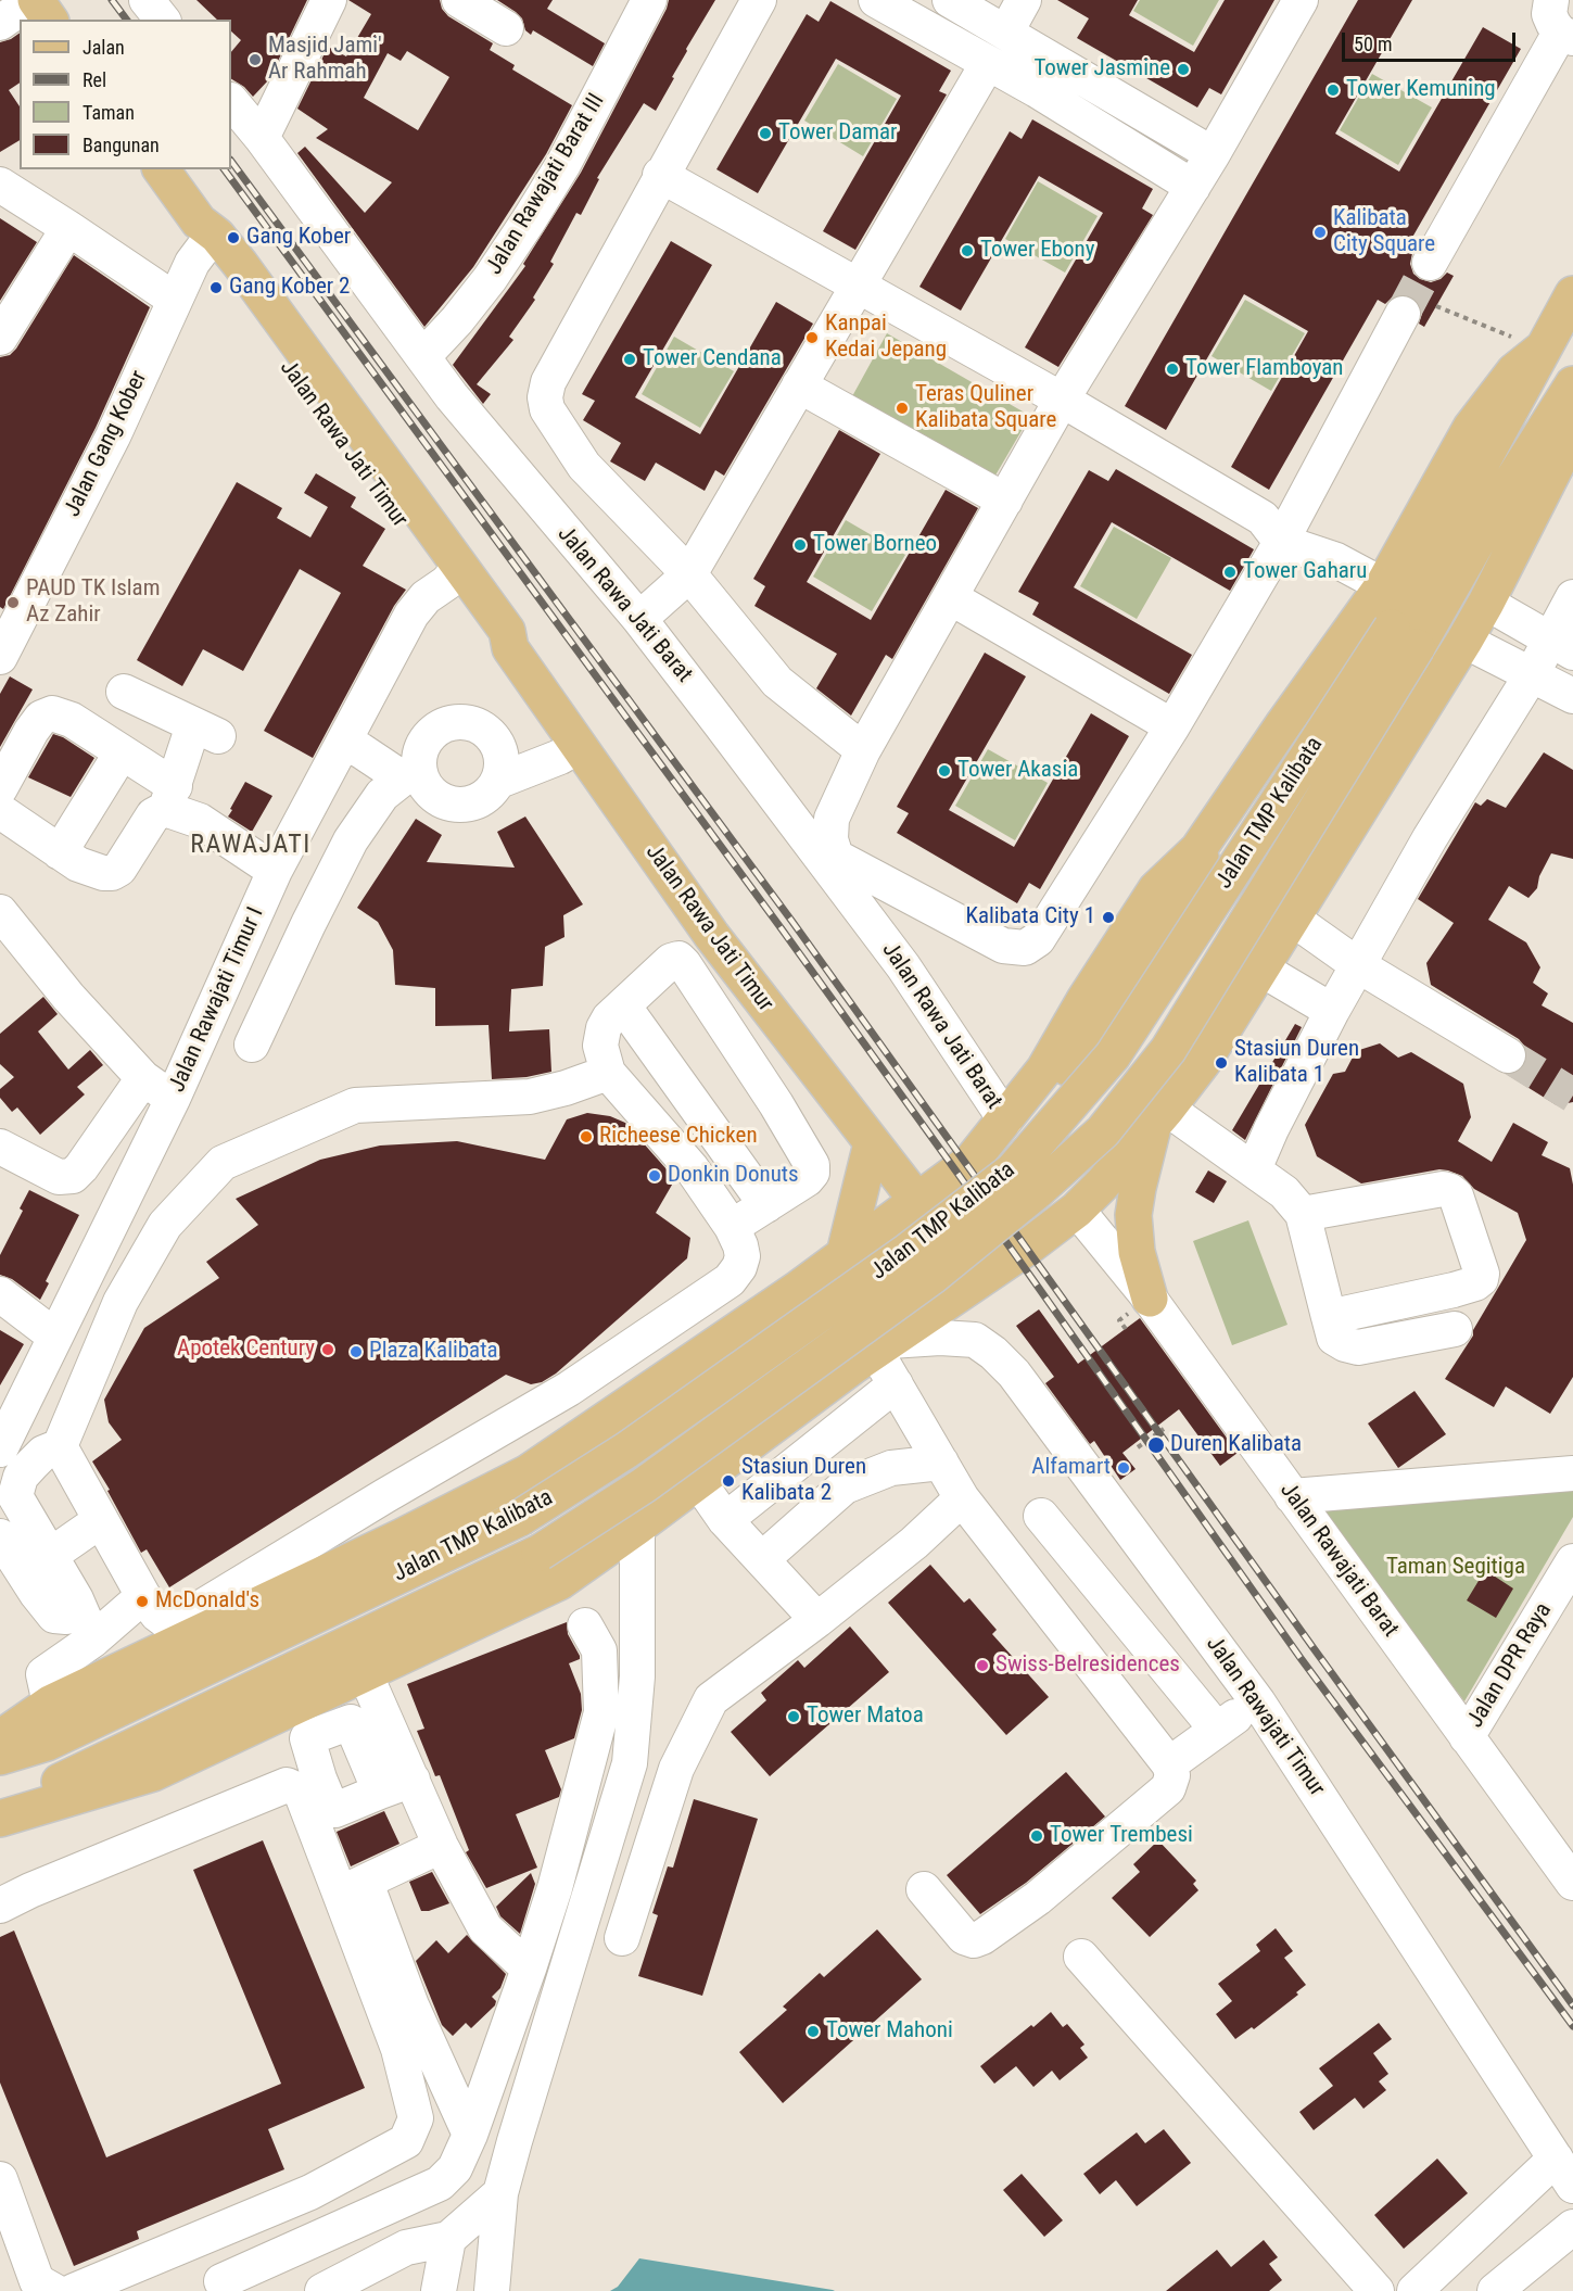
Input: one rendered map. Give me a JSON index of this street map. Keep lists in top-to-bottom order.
{
  "streets": {
    "main road": ["Jalan Rawa Jati Timur", "Jalan TMP Kalibata"],
    "street": [
      "Jalan Rawajati Barat III",
      "Jalan Gang Kober",
      "Jalan Rawa Jati Barat",
      "Jalan Rawajati Timur I",
      "Jalan Rawajati Barat",
      "Jalan DPR Raya",
      "Jalan Rawajati Timur"
    ]
  },
  "crossings": [
    ["Jalan Rawajati Barat III", "Jalan Rawa Jati Barat"],
    ["Jalan Gang Kober", "Jalan Rawa Jati Timur"],
    ["Jalan Rawa Jati Timur", "Jalan Rawajati Timur I"],
    ["Jalan Rawajati Barat", "Jalan DPR Raya"]
  ],
  "districts": ["RAWAJATI"],
  "parks": ["Taman Segitiga"],
  "places": [
    "Masjid Jami' Ar Rahmah",
    "Tower Jasmine",
    "Tower Kemuning",
    "Tower Damar",
    "Kalibata City Square",
    "Gang Kober",
    "Tower Ebony",
    "Gang Kober 2",
    "Kanpai Kedai Jepang",
    "Tower Cendana",
    "Tower Flamboyan",
    "Teras Quliner Kalibata Square",
    "Tower Borneo",
    "Tower Gaharu",
    "PAUD TK Islam Az Zahir",
    "Tower Akasia",
    "Kalibata City 1",
    "Stasiun Duren Kalibata 1",
    "Richeese Chicken",
    "Donkin Donuts",
    "Apotek Century",
    "Plaza Kalibata",
    "Duren Kalibata",
    "Alfamart",
    "Stasiun Duren Kalibata 2",
    "McDonald's",
    "Swiss-Belresidences",
    "Tower Matoa",
    "Tower Trembesi",
    "Tower Mahoni"
  ],
  "legend": [
    "Jalan",
    "Rel",
    "Taman",
    "Bangunan"
  ],
  "scale_bar": "50 m"
}
